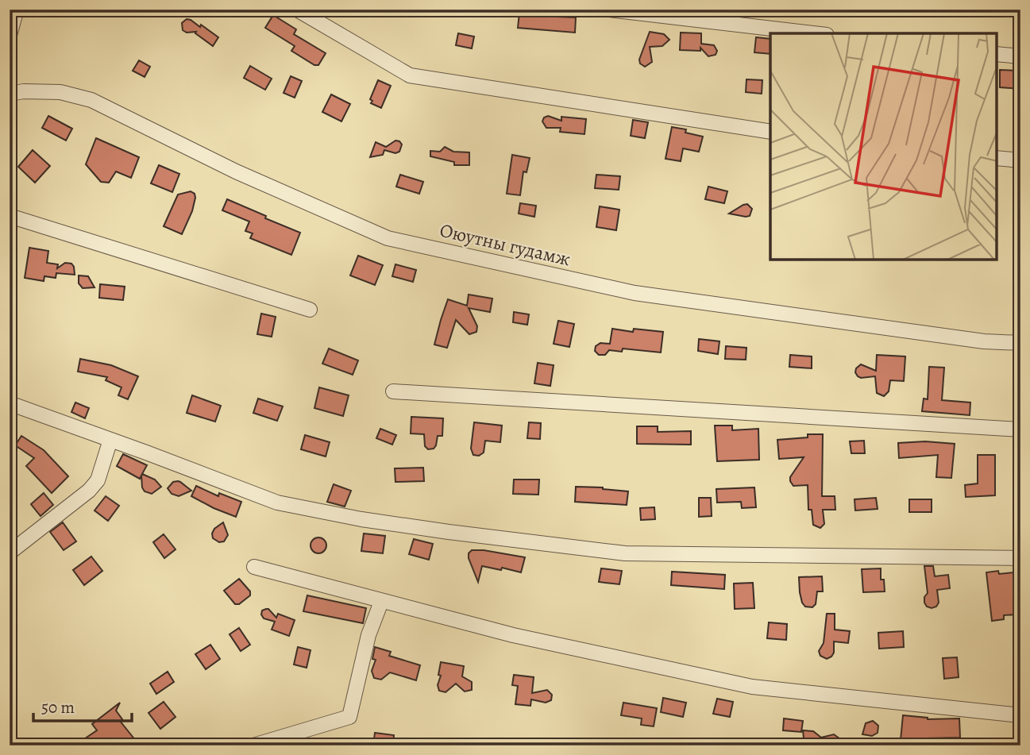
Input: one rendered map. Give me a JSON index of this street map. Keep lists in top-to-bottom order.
{
  "streets": {
    "street": ["Оюутны гудамж"]
  },
  "scale_bar": "50 m"
}
